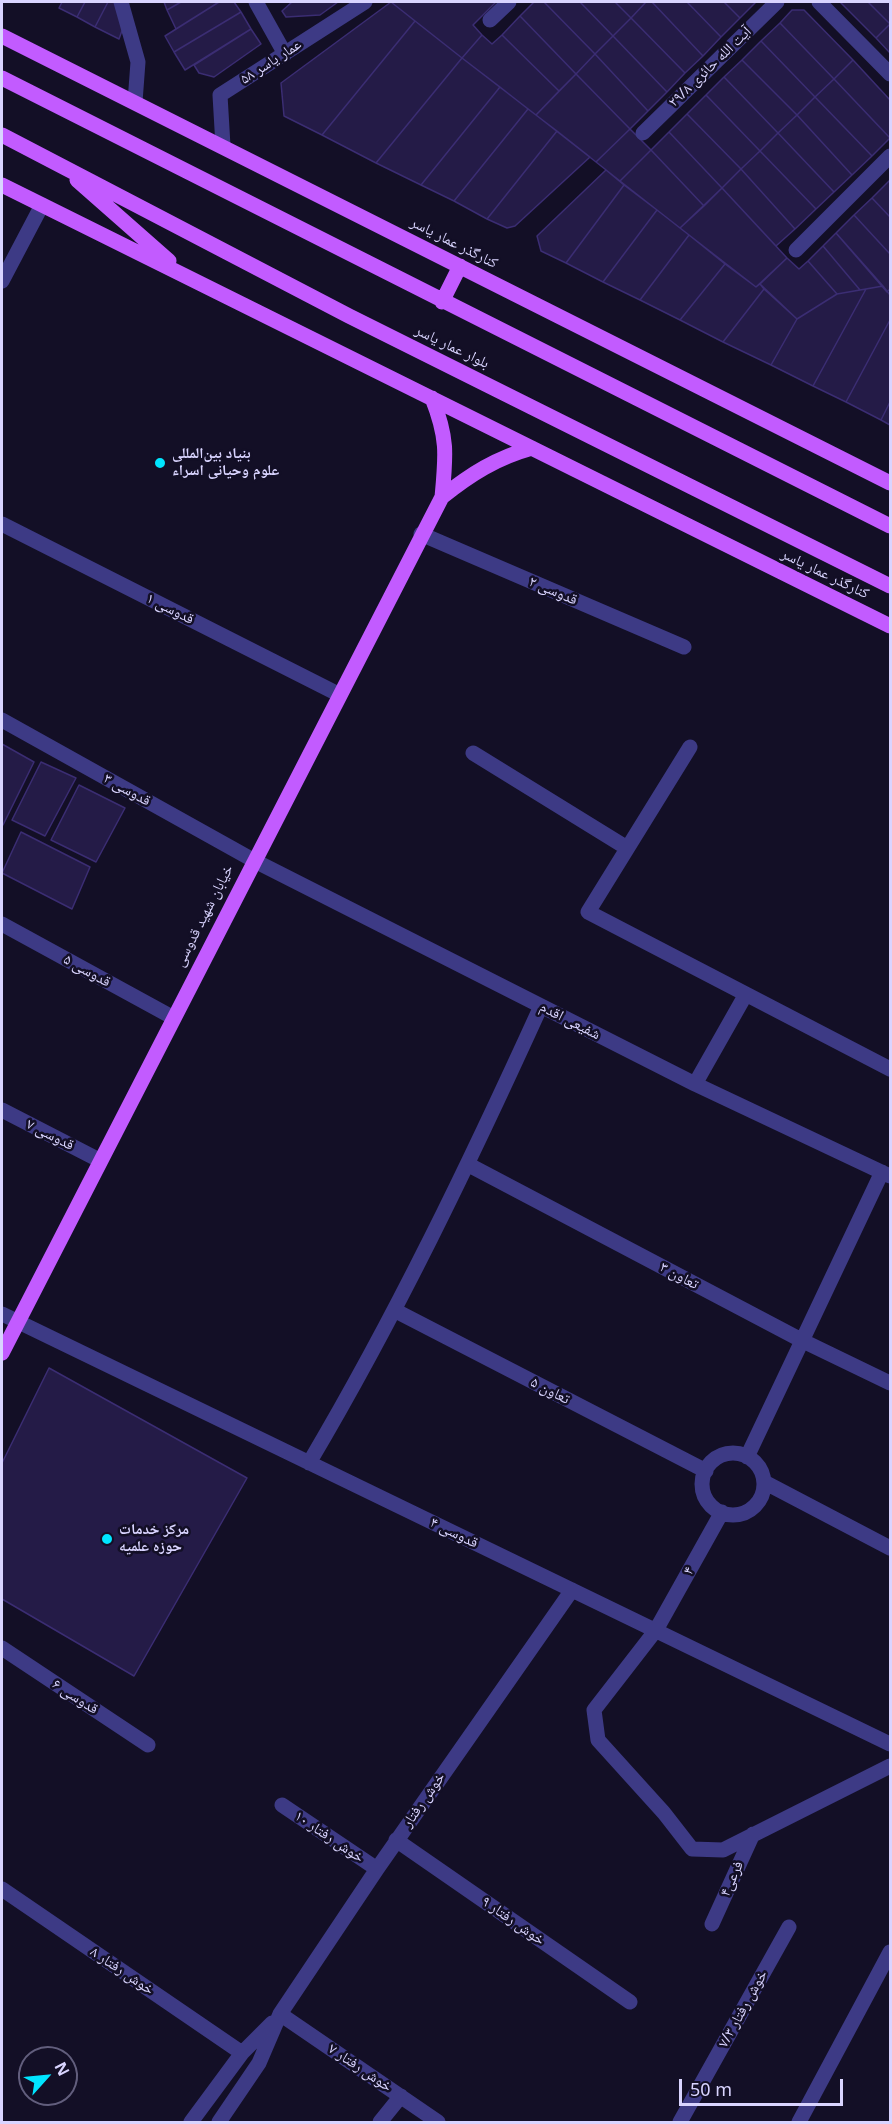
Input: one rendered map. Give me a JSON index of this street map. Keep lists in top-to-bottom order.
{
  "streets": {
    "main road": ["کنارگذر عمار یاسر", "بلوار عمار یاسر", "خیابان شهید قدوسی"],
    "street": [
      "عمار یاسر ۵۸",
      "آیت الله حائری ۲۹/۸",
      "قدوسی ۲",
      "قدوسی ۱",
      "قدوسی ۳",
      "قدوسی ۵",
      "شفیعی اقدم",
      "قدوسی ۷",
      "تعاون ۳",
      "تعاون ۵",
      "قدوسی ۴",
      "۴",
      "قدوسی ۶",
      "خوش رفتار",
      "خوش رفتار ۱۰",
      "فرعی۴",
      "خوش رفتار ۹",
      "خوش رفتار ۸",
      "خوش رفتار ۷/۳",
      "خوش رفتار ۷"
    ]
  },
  "crossings": [
    ["عمار یاسر ۵۸", "کنارگذر عمار یاسر"],
    ["قدوسی ۲", "خیابان شهید قدوسی"],
    ["قدوسی ۱", "خیابان شهید قدوسی"],
    ["قدوسی ۳", "خیابان شهید قدوسی"],
    ["قدوسی ۳", "شفیعی اقدم"],
    ["خیابان شهید قدوسی", "قدوسی ۵"],
    ["خیابان شهید قدوسی", "شفیعی اقدم"],
    ["خیابان شهید قدوسی", "قدوسی ۷"],
    ["خیابان شهید قدوسی", "قدوسی ۴"],
    ["تعاون ۵", "۴"],
    ["قدوسی ۴", "۴"],
    ["قدوسی ۴", "خوش رفتار"],
    ["۴", "فرعی۴"],
    ["خوش رفتار", "خوش رفتار ۱۰"],
    ["خوش رفتار", "خوش رفتار ۹"],
    ["خوش رفتار", "خوش رفتار ۸"],
    ["خوش رفتار", "خوش رفتار ۷"]
  ],
  "places": ["بنیاد بین‌المللی علوم وحیانی اسراء", "مرکز خدمات حوزه علمیه"],
  "scale_bar": "50 m",
  "north": "top right"
}
